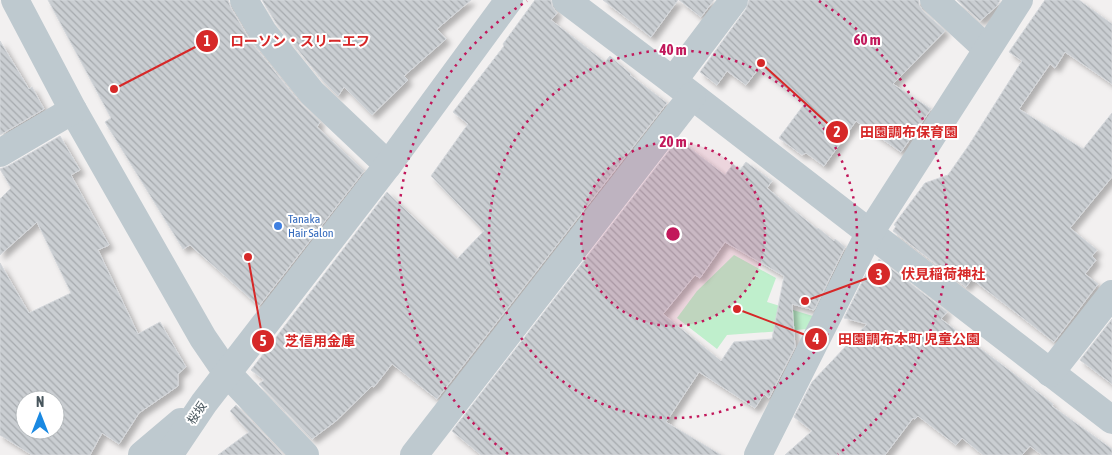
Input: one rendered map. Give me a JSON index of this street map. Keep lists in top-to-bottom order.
{
  "streets": {
    "street": ["桜坂"]
  },
  "places": [
    "田園調布保育園",
    "ローソン・スリーエフ",
    "Tanaka Hair Salon",
    "芝信用金庫",
    "伏見稲荷神社",
    "田園調布本町 児童公園"
  ],
  "north": "top",
  "rings": ["60 m", "40 m", "20 m"]
}
